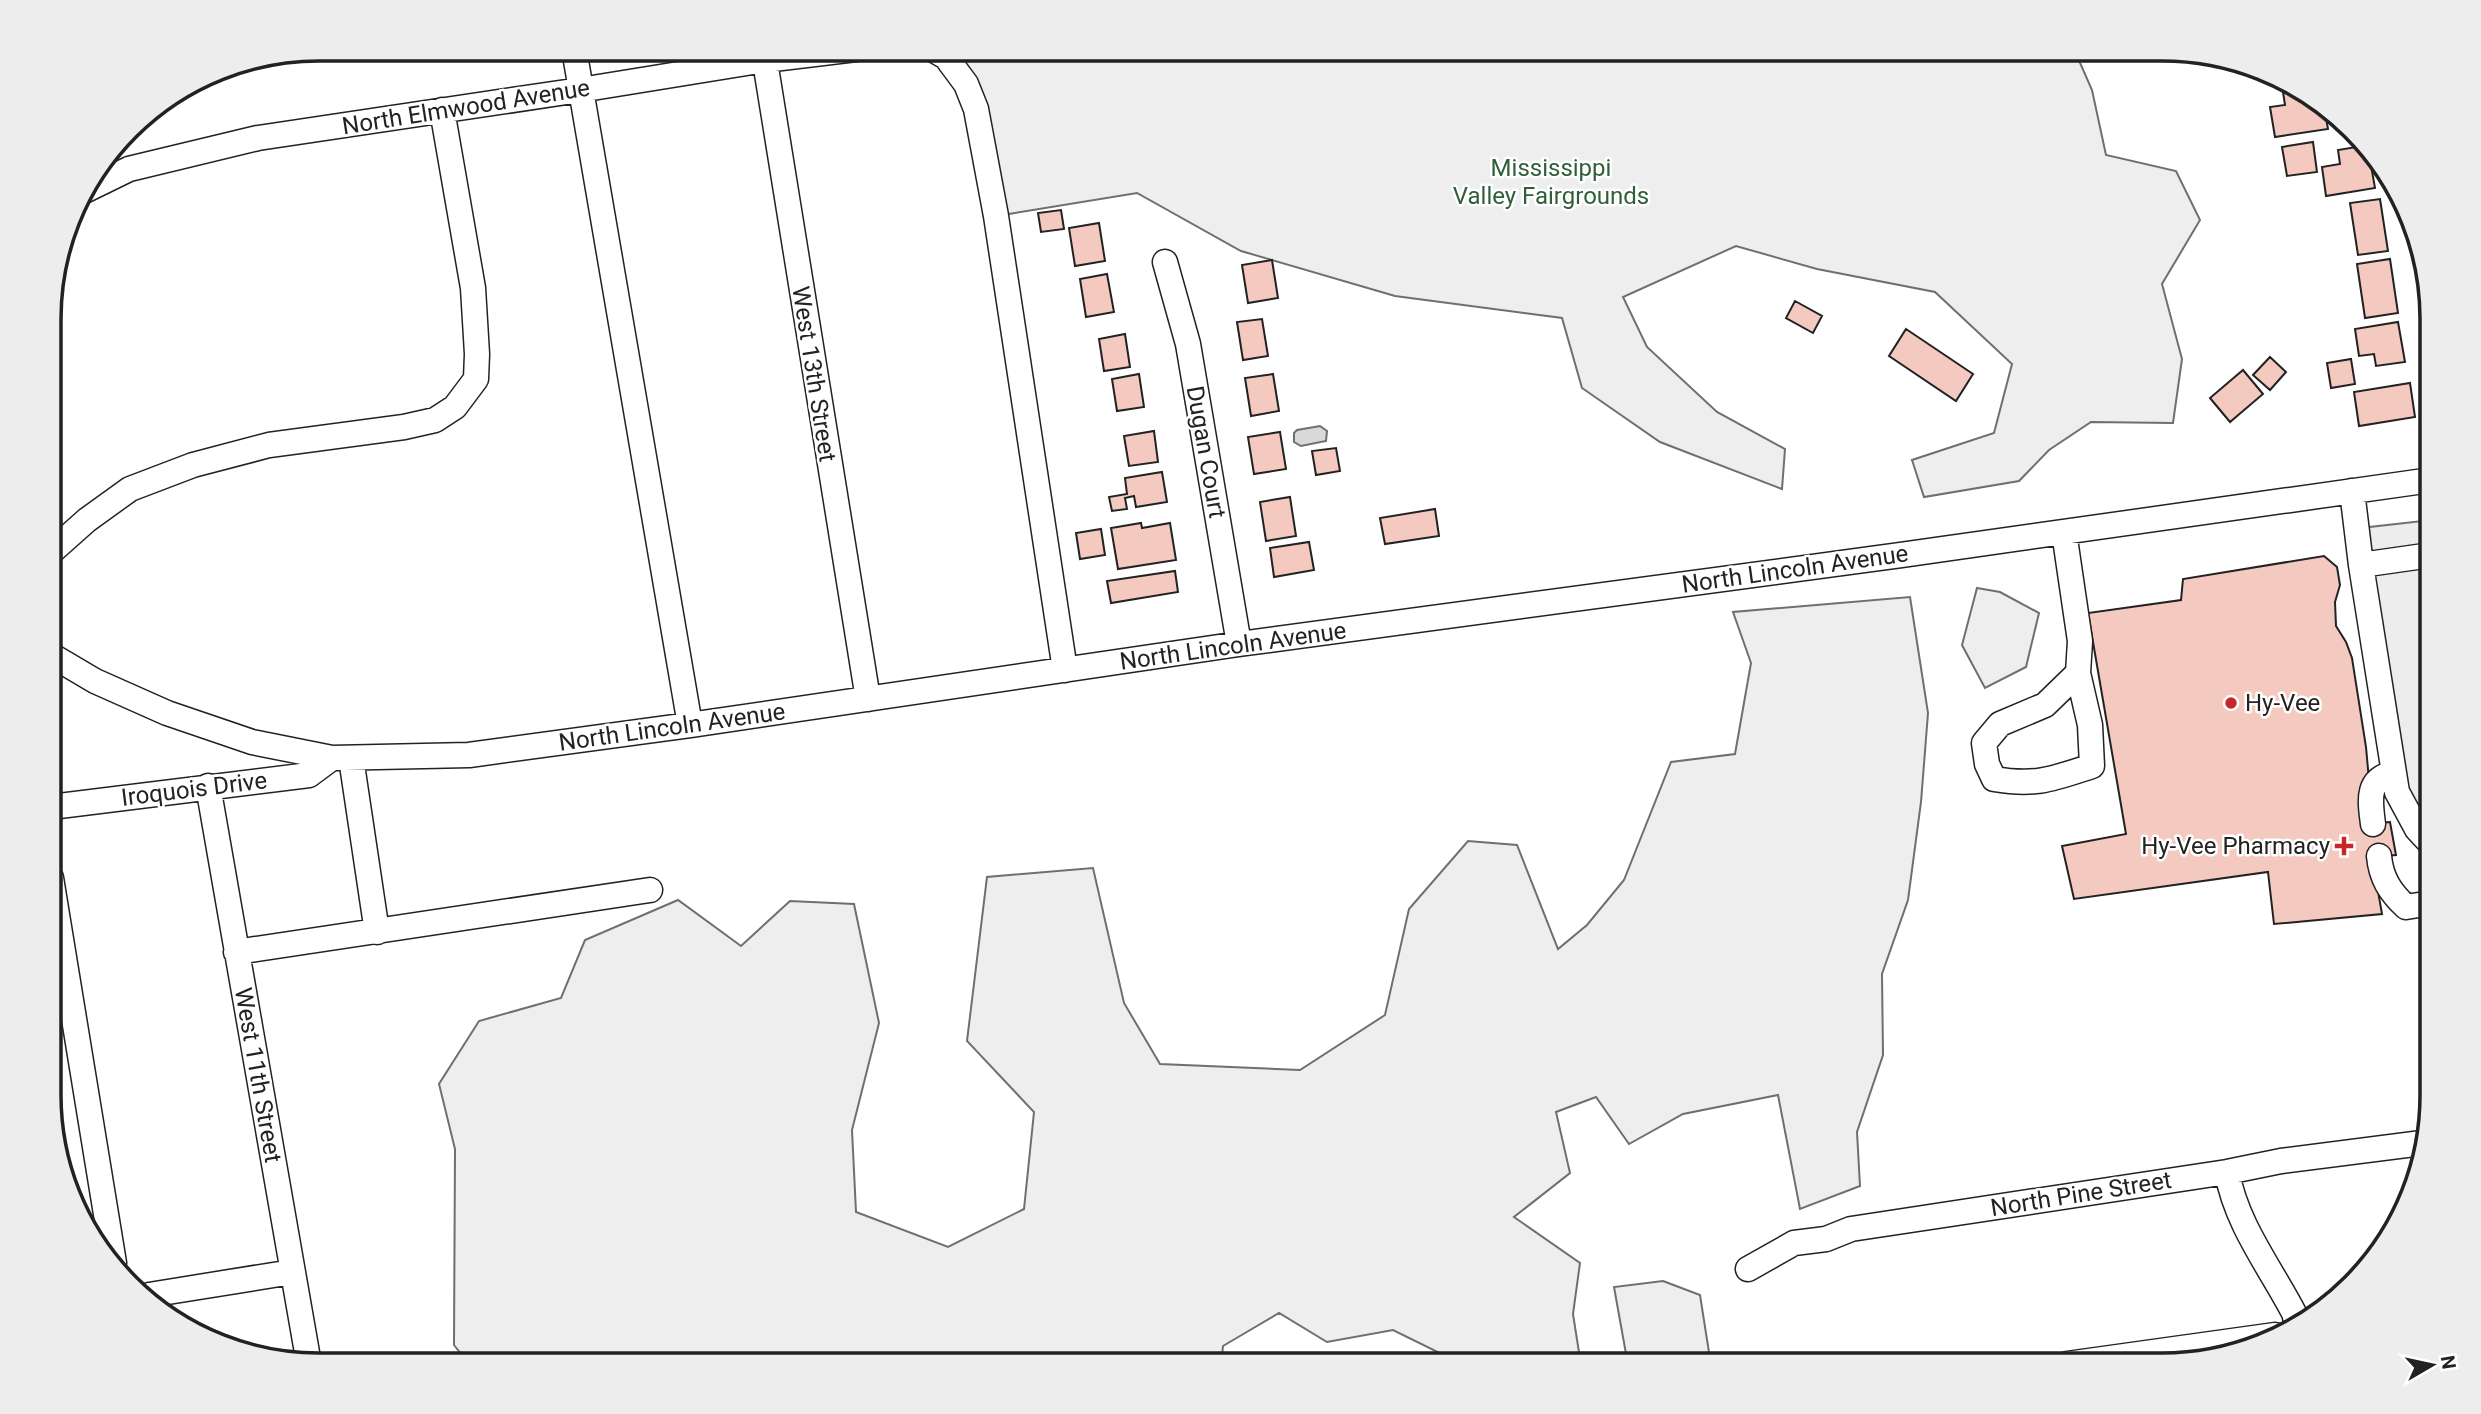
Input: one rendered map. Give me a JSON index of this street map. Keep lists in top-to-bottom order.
{
  "streets": {
    "street": [
      "North Elmwood Avenue",
      "West 13th Street",
      "Dugan Court",
      "North Lincoln Avenue",
      "Iroquois Drive",
      "West 11th Street",
      "North Pine Street"
    ]
  },
  "crossings": [
    ["West 13th Street", "North Lincoln Avenue"],
    ["Dugan Court", "North Lincoln Avenue"],
    ["North Lincoln Avenue", "Iroquois Drive"],
    ["Iroquois Drive", "West 11th Street"]
  ],
  "parks": ["Mississippi Valley Fairgrounds"],
  "places": {
    "other": ["Hy-Vee"],
    "health": ["Hy-Vee Pharmacy"]
  },
  "north": "right"
}
